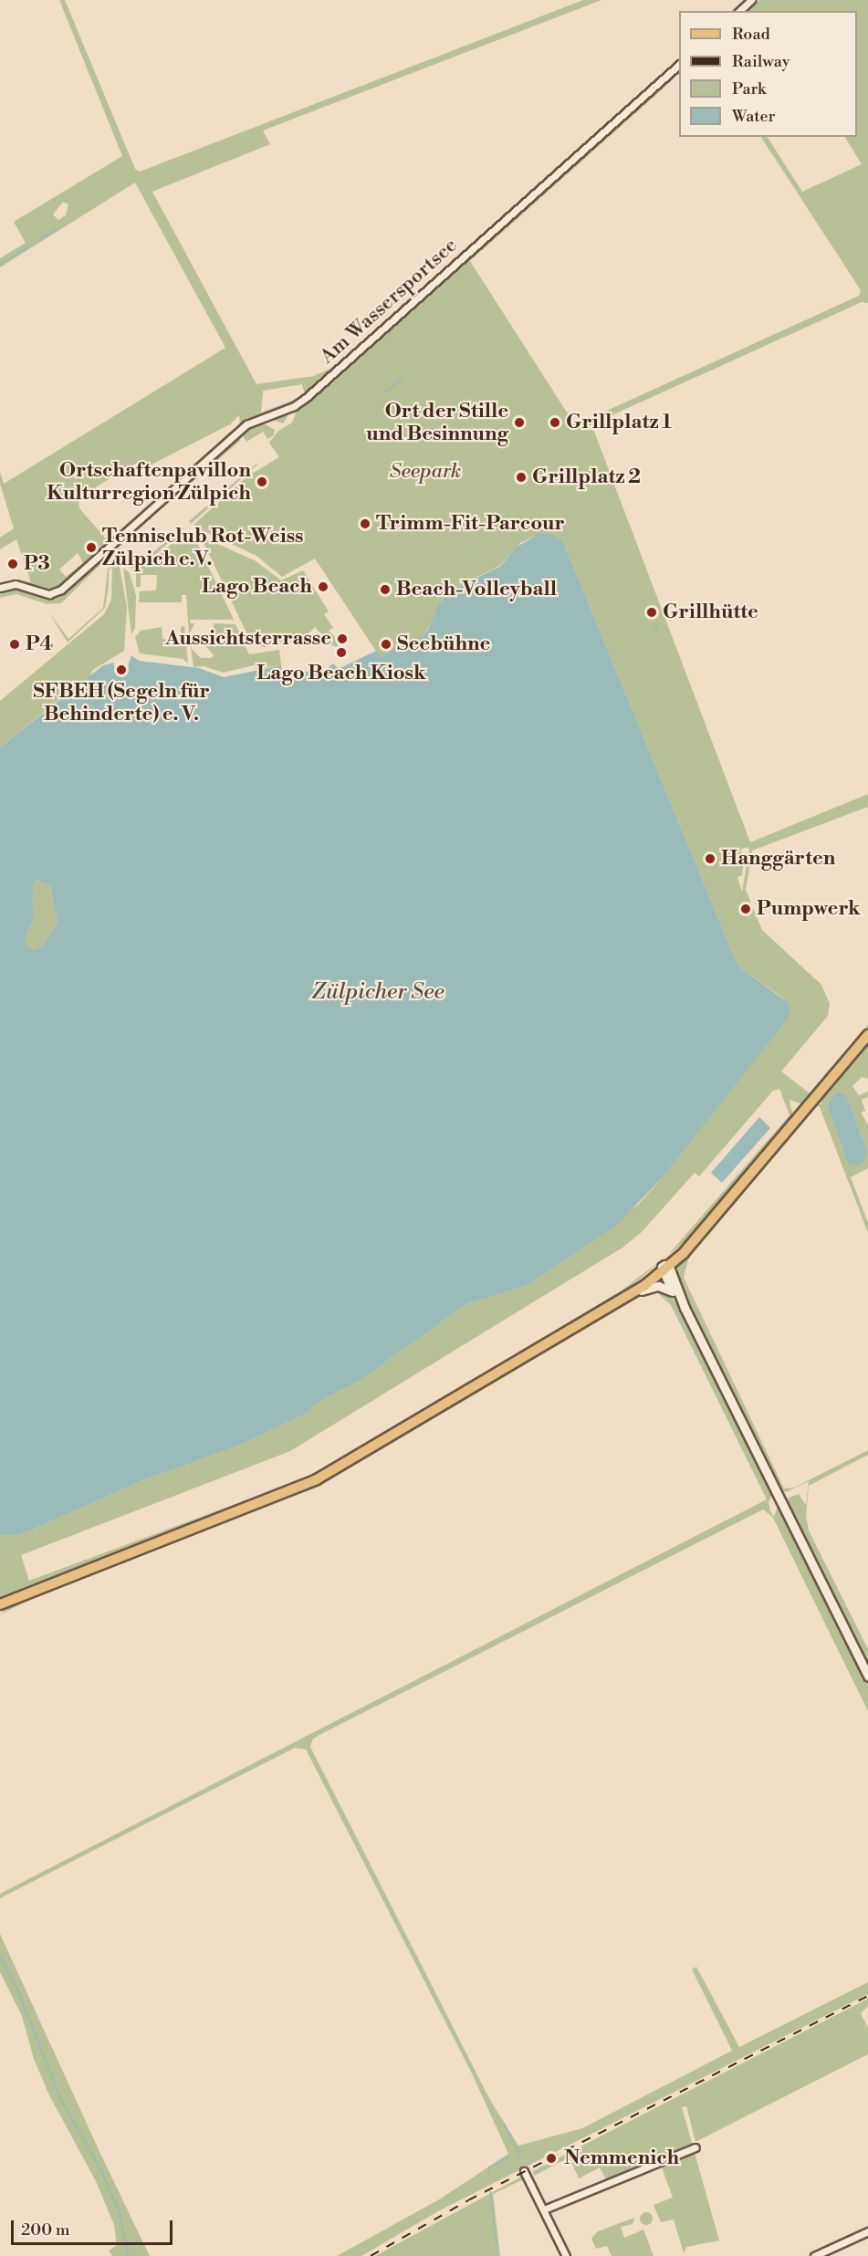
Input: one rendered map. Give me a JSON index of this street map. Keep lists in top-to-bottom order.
{
  "streets": {
    "street": ["Am Wassersportsee"]
  },
  "water": ["Zülpicher See"],
  "parks": ["Seepark"],
  "places": [
    "Ort der Stille und Besinnung",
    "Grillplatz 1",
    "Grillplatz 2",
    "Ortschaftenpavillon Kulturregion Zülpich",
    "Trimm-Fit-Parcour",
    "Tennisclub Rot-Weiss Zülpich e.V.",
    "P3",
    "Lago Beach",
    "Beach-Volleyball",
    "Grillhütte",
    "Aussichtsterrasse",
    "P4",
    "Seebühne",
    "Lago Beach Kiosk",
    "SFBEH (Segeln für Behinderte) e. V.",
    "Hanggärten",
    "Pumpwerk",
    "Nemmenich"
  ],
  "legend": [
    "Road",
    "Railway",
    "Park",
    "Water"
  ],
  "scale_bar": "200 m"
}
